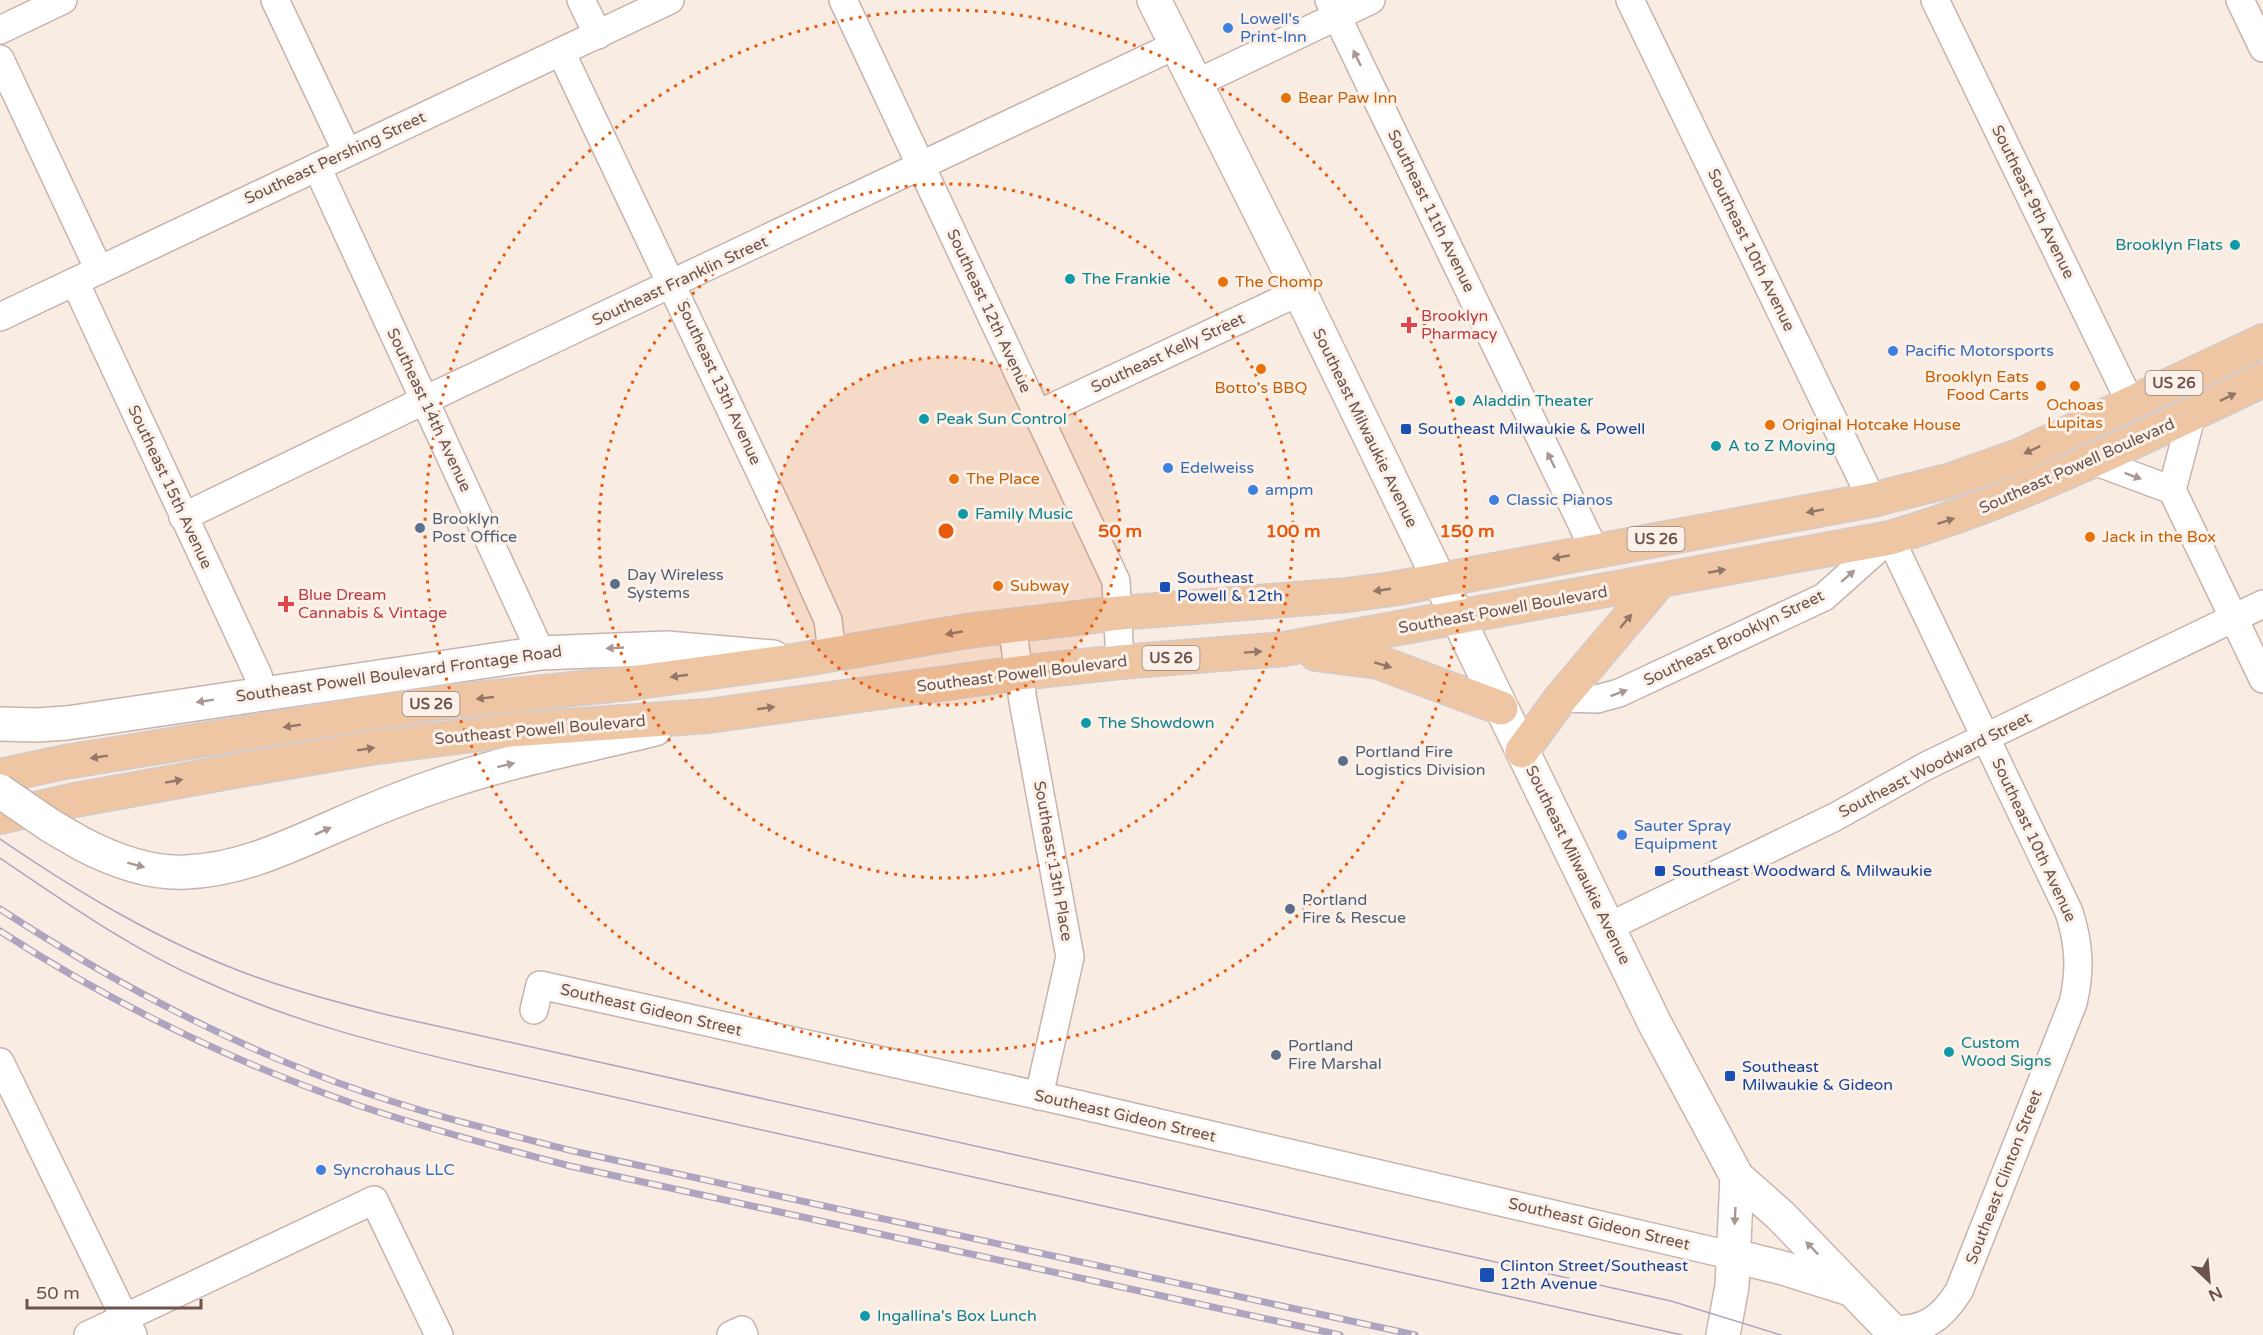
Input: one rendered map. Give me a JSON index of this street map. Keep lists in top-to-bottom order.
{
  "streets": {
    "main road": [
      "US 26",
      "Southeast Milwaukie Avenue",
      "Southeast Powell Boulevard",
      "Southeast Powell Boulevard Frontage Road"
    ],
    "street": [
      "Southeast Pershing Street",
      "Southeast 9th Avenue",
      "Southeast 11th Avenue",
      "Southeast 10th Avenue",
      "Southeast Franklin Street",
      "Southeast 12th Avenue",
      "Southeast Kelly Street",
      "Southeast 13th Avenue",
      "Southeast 14th Avenue",
      "Southeast 15th Avenue",
      "Southeast Brooklyn Street",
      "Southeast Woodward Street",
      "Southeast 13th Place",
      "Southeast Gideon Street",
      "Southeast Clinton Street"
    ]
  },
  "crossings": [
    ["Southeast Pershing Street", "Southeast 13th Avenue"],
    ["Southeast Pershing Street", "Southeast 14th Avenue"],
    ["Southeast Pershing Street", "Southeast 15th Avenue"],
    ["Southeast 9th Avenue", "Southeast Powell Boulevard"],
    ["Southeast 11th Avenue", "Southeast Powell Boulevard"],
    ["Southeast 10th Avenue", "Southeast Powell Boulevard"],
    ["Southeast 10th Avenue", "Southeast Brooklyn Street"],
    ["Southeast 10th Avenue", "Southeast Woodward Street"],
    ["Southeast 10th Avenue", "Southeast Clinton Street"],
    ["Southeast Franklin Street", "Southeast 12th Avenue"],
    ["Southeast Franklin Street", "Southeast 13th Avenue"],
    ["Southeast Franklin Street", "Southeast 14th Avenue"],
    ["Southeast Franklin Street", "Southeast Milwaukie Avenue"],
    ["Southeast Franklin Street", "Southeast 15th Avenue"],
    ["Southeast 12th Avenue", "Southeast Kelly Street"],
    ["Southeast 12th Avenue", "Southeast Powell Boulevard"],
    ["Southeast Kelly Street", "Southeast Milwaukie Avenue"],
    ["Southeast 13th Avenue", "Southeast Powell Boulevard"],
    ["Southeast 14th Avenue", "Southeast Powell Boulevard Frontage Road"],
    ["Southeast Milwaukie Avenue", "Southeast Powell Boulevard"],
    ["Southeast Milwaukie Avenue", "Southeast Woodward Street"],
    ["Southeast Powell Boulevard", "Southeast Brooklyn Street"],
    ["Southeast Powell Boulevard", "Southeast Powell Boulevard Frontage Road"],
    ["Southeast Powell Boulevard", "Southeast 13th Place"],
    ["Southeast 15th Avenue", "Southeast Powell Boulevard Frontage Road"],
    ["Southeast 13th Place", "Southeast Gideon Street"]
  ],
  "one_way": ["Southeast 11th Avenue", "Southeast Brooklyn Street"],
  "places": {
    "other": [
      "Lowell's Print-Inn",
      "Bear Paw Inn",
      "Brooklyn Flats",
      "The Frankie",
      "The Chomp",
      "Pacific Motorsports",
      "Botto's BBQ",
      "Brooklyn Eats Food Carts",
      "Ochoas Lupitas",
      "Aladdin Theater",
      "Peak Sun Control",
      "Original Hotcake House",
      "A to Z Moving",
      "Edelweiss",
      "The Place",
      "ampm",
      "Classic Pianos",
      "Family Music",
      "Brooklyn Post Office",
      "Jack in the Box",
      "Day Wireless Systems",
      "Subway",
      "The Showdown",
      "Portland Fire Logistics Division",
      "Sauter Spray Equipment",
      "Portland Fire & Rescue",
      "Custom Wood Signs",
      "Portland Fire Marshal",
      "Syncrohaus LLC",
      "Ingallina's Box Lunch"
    ],
    "health": ["Brooklyn Pharmacy", "Blue Dream Cannabis & Vintage"],
    "transit": [
      "Southeast Milwaukie & Powell",
      "Southeast Powell & 12th",
      "Southeast Woodward & Milwaukie",
      "Southeast Milwaukie & Gideon",
      "Clinton Street/Southeast 12th Avenue"
    ]
  },
  "scale_bar": "50 m",
  "north": "bottom right",
  "rings": ["50 m", "100 m", "150 m"]
}
